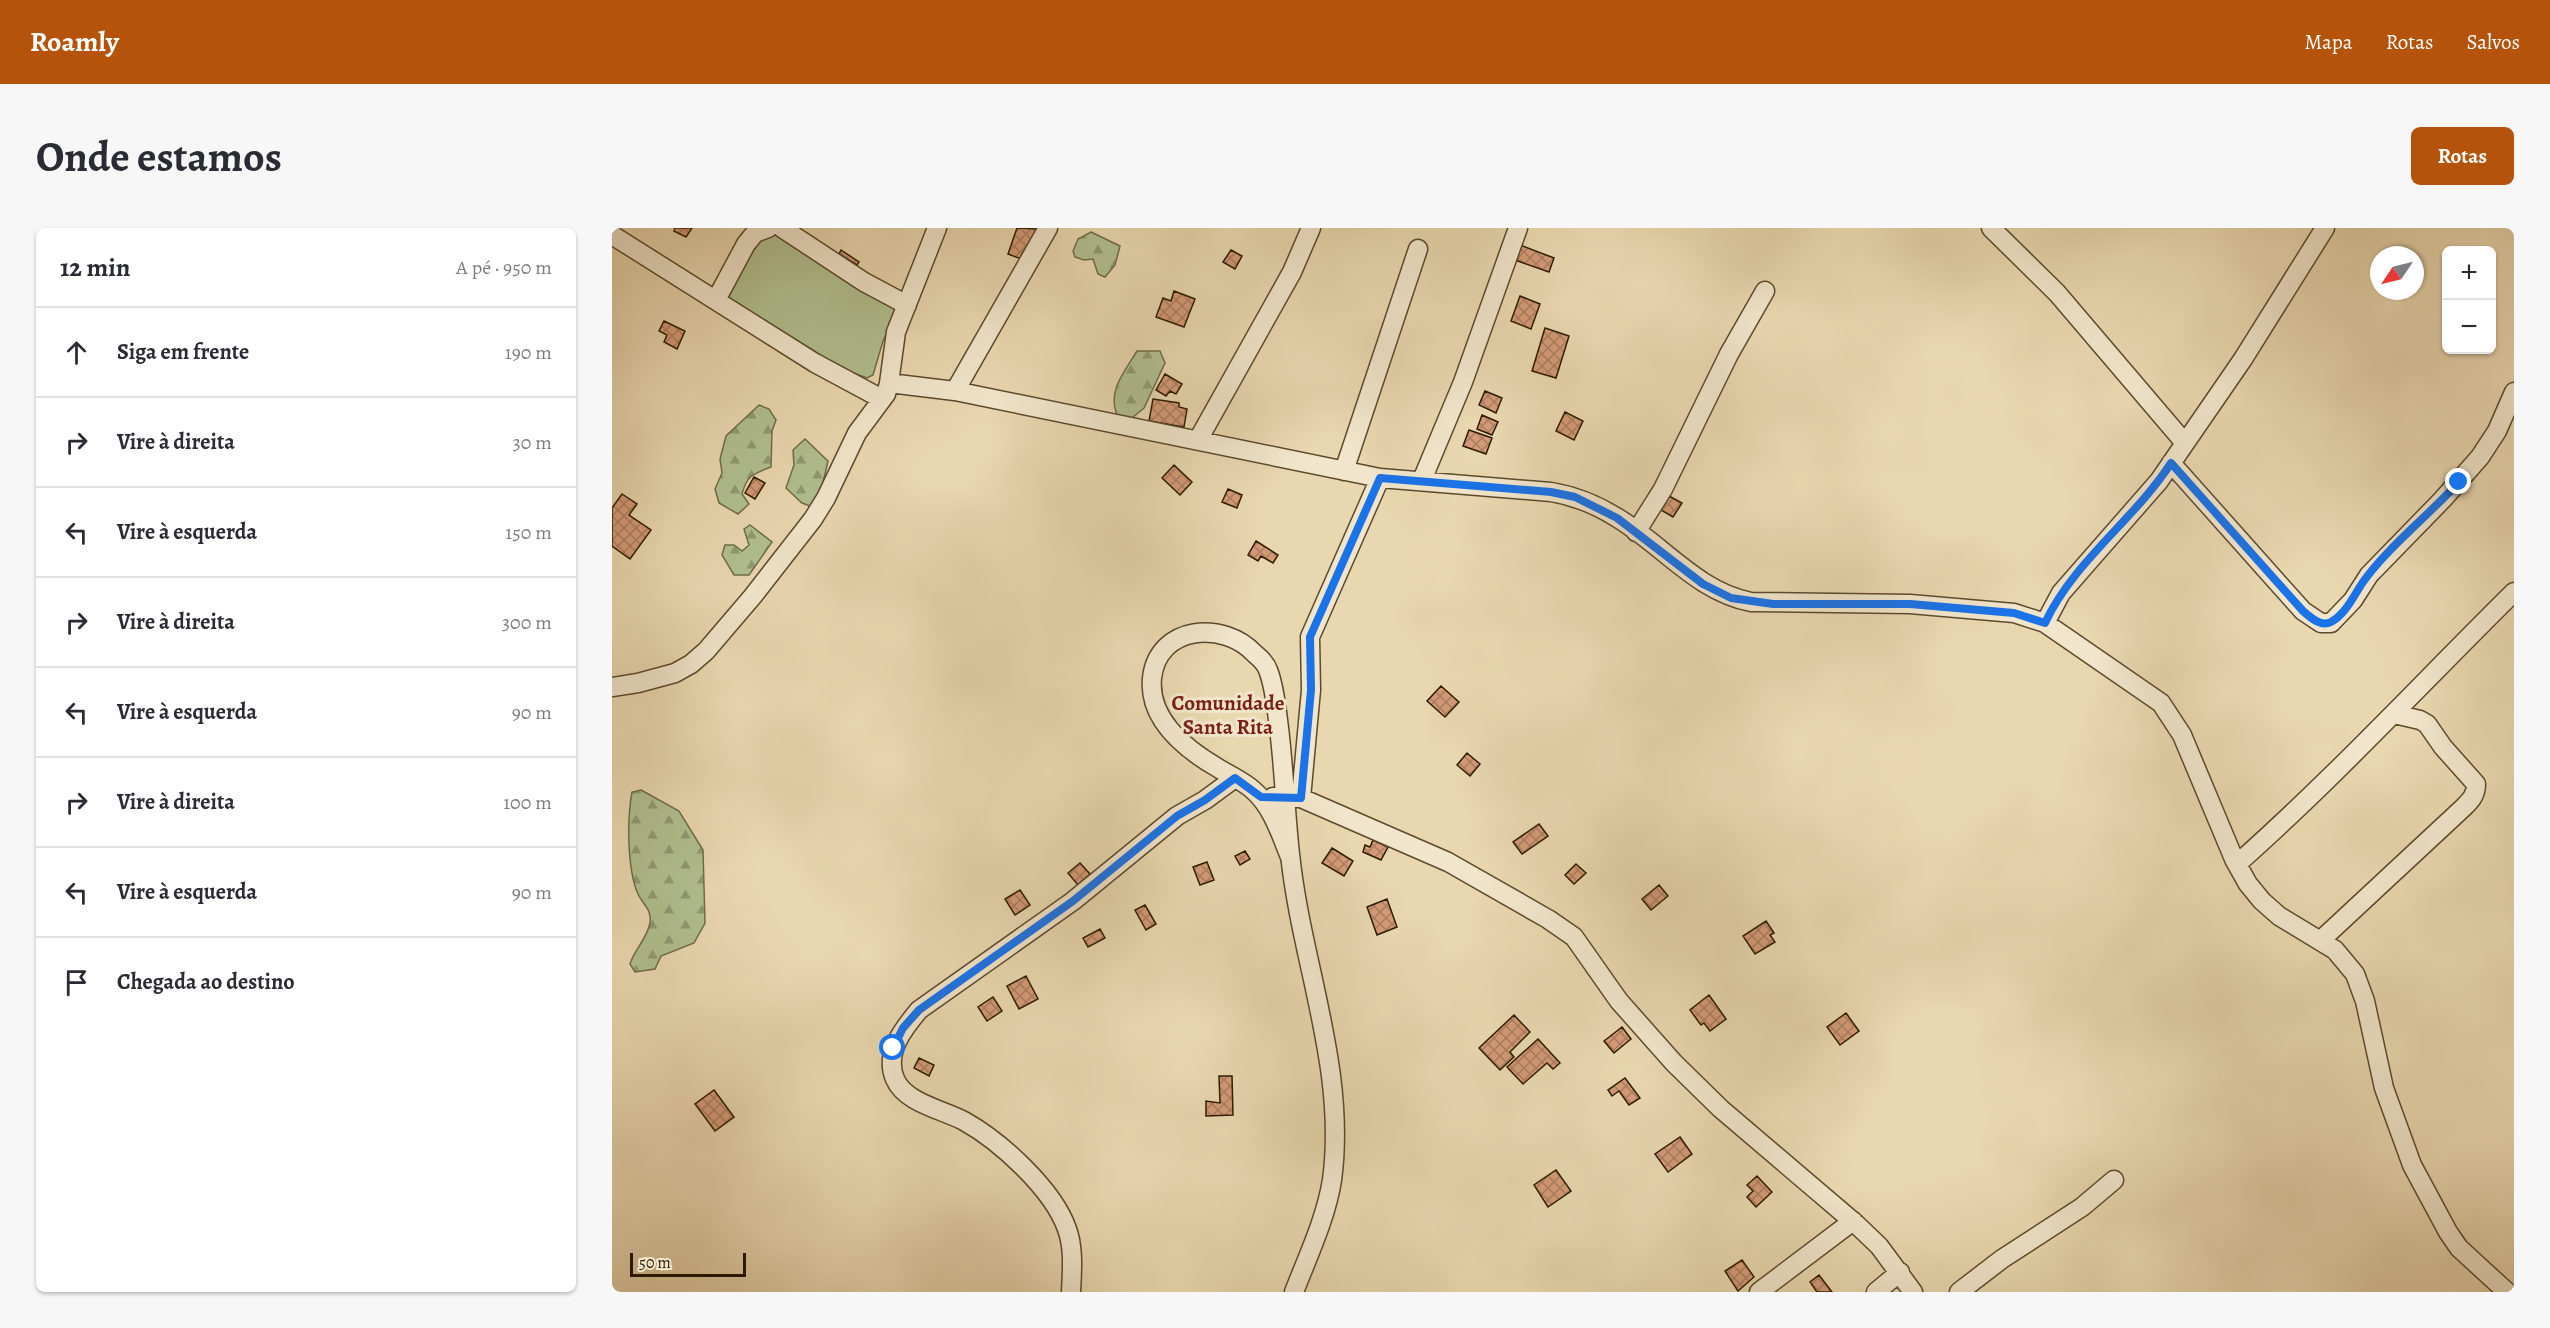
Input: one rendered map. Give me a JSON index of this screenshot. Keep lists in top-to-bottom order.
{
  "districts": ["Comunidade Santa Rita"],
  "scale_bar": "50 m",
  "north": "bottom left",
  "page": {
    "header": "Roamly",
    "nav": ["Mapa", "Rotas", "Salvos"],
    "buttons": "Rotas",
    "title": "Onde estamos",
    "heading": ["12 min", "A pé · 950 m"],
    "map_buttons": ["+", "−"],
    "list": [
      ["Siga em frente", "190 m"],
      ["Vire à direita", "30 m"],
      ["Vire à esquerda", "150 m"],
      ["Vire à direita", "300 m"],
      ["Vire à esquerda", "90 m"],
      ["Vire à direita", "100 m"],
      ["Vire à esquerda", "90 m"],
      "Chegada ao destino"
    ],
    "scale": "50 m"
  }
}
